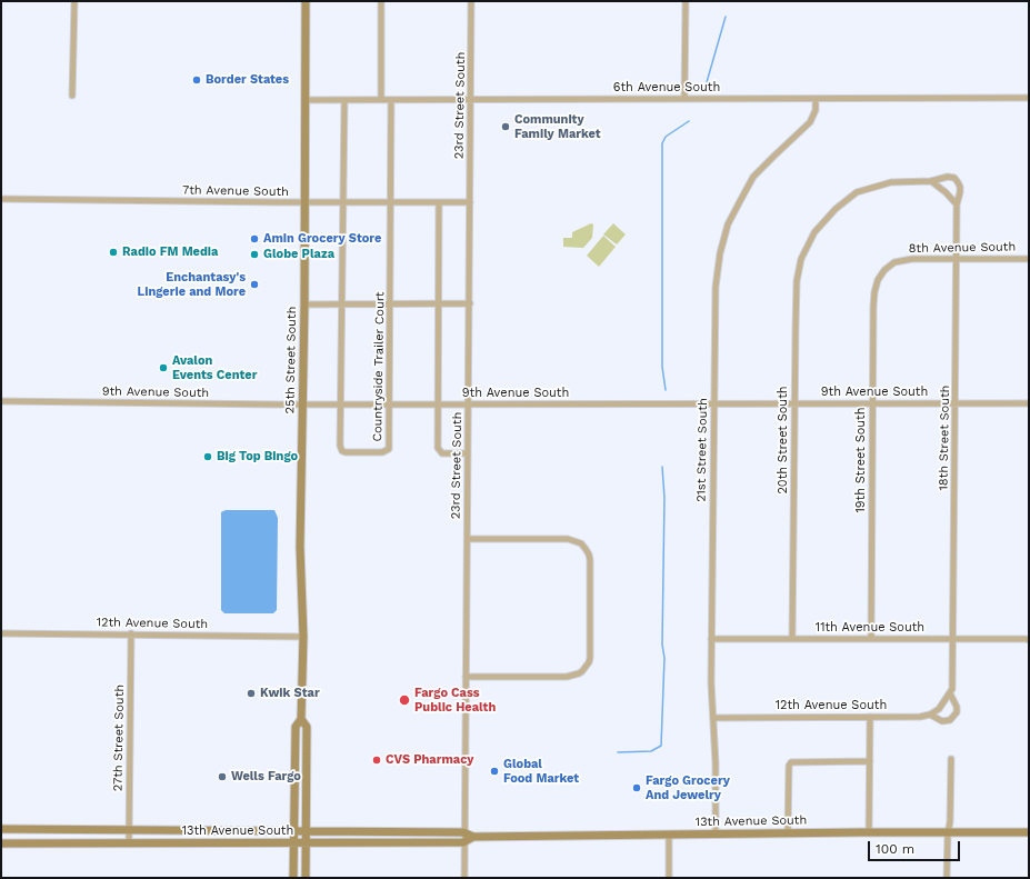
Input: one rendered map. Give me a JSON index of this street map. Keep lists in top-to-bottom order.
{
  "streets": {
    "main road": ["25th Street South", "13th Avenue South"],
    "street": [
      "6th Avenue South",
      "23rd Street South",
      "7th Avenue South",
      "8th Avenue South",
      "Countryside Trailer Court",
      "9th Avenue South",
      "18th Street South",
      "20th Street South",
      "21st Street South",
      "19th Street South",
      "12th Avenue South",
      "11th Avenue South",
      "27th Street South"
    ]
  },
  "crossings": [
    ["6th Avenue South", "23rd Street South"],
    ["6th Avenue South", "25th Street South"],
    ["6th Avenue South", "Countryside Trailer Court"],
    ["6th Avenue South", "21st Street South"],
    ["23rd Street South", "7th Avenue South"],
    ["23rd Street South", "9th Avenue South"],
    ["23rd Street South", "13th Avenue South"],
    ["7th Avenue South", "25th Street South"],
    ["7th Avenue South", "Countryside Trailer Court"],
    ["8th Avenue South", "18th Street South"],
    ["8th Avenue South", "19th Street South"],
    ["25th Street South", "9th Avenue South"],
    ["25th Street South", "12th Avenue South"],
    ["25th Street South", "13th Avenue South"],
    ["Countryside Trailer Court", "9th Avenue South"],
    ["9th Avenue South", "18th Street South"],
    ["9th Avenue South", "20th Street South"],
    ["9th Avenue South", "21st Street South"],
    ["9th Avenue South", "19th Street South"],
    ["18th Street South", "20th Street South"],
    ["18th Street South", "12th Avenue South"],
    ["18th Street South", "11th Avenue South"],
    ["20th Street South", "11th Avenue South"],
    ["21st Street South", "12th Avenue South"],
    ["21st Street South", "11th Avenue South"],
    ["21st Street South", "13th Avenue South"],
    ["19th Street South", "11th Avenue South"],
    ["12th Avenue South", "27th Street South"],
    ["27th Street South", "13th Avenue South"]
  ],
  "places": [
    "Border States",
    "Community Family Market",
    "Amin Grocery Store",
    "Radio FM Media",
    "Globe Plaza",
    "Enchantasy's Lingerie and More",
    "Avalon Events Center",
    "Big Top Bingo",
    "Kwik Star",
    "Fargo Cass Public Health",
    "CVS Pharmacy",
    "Global Food Market",
    "Wells Fargo",
    "Fargo Grocery And Jewelry"
  ],
  "scale_bar": "100 m"
}
